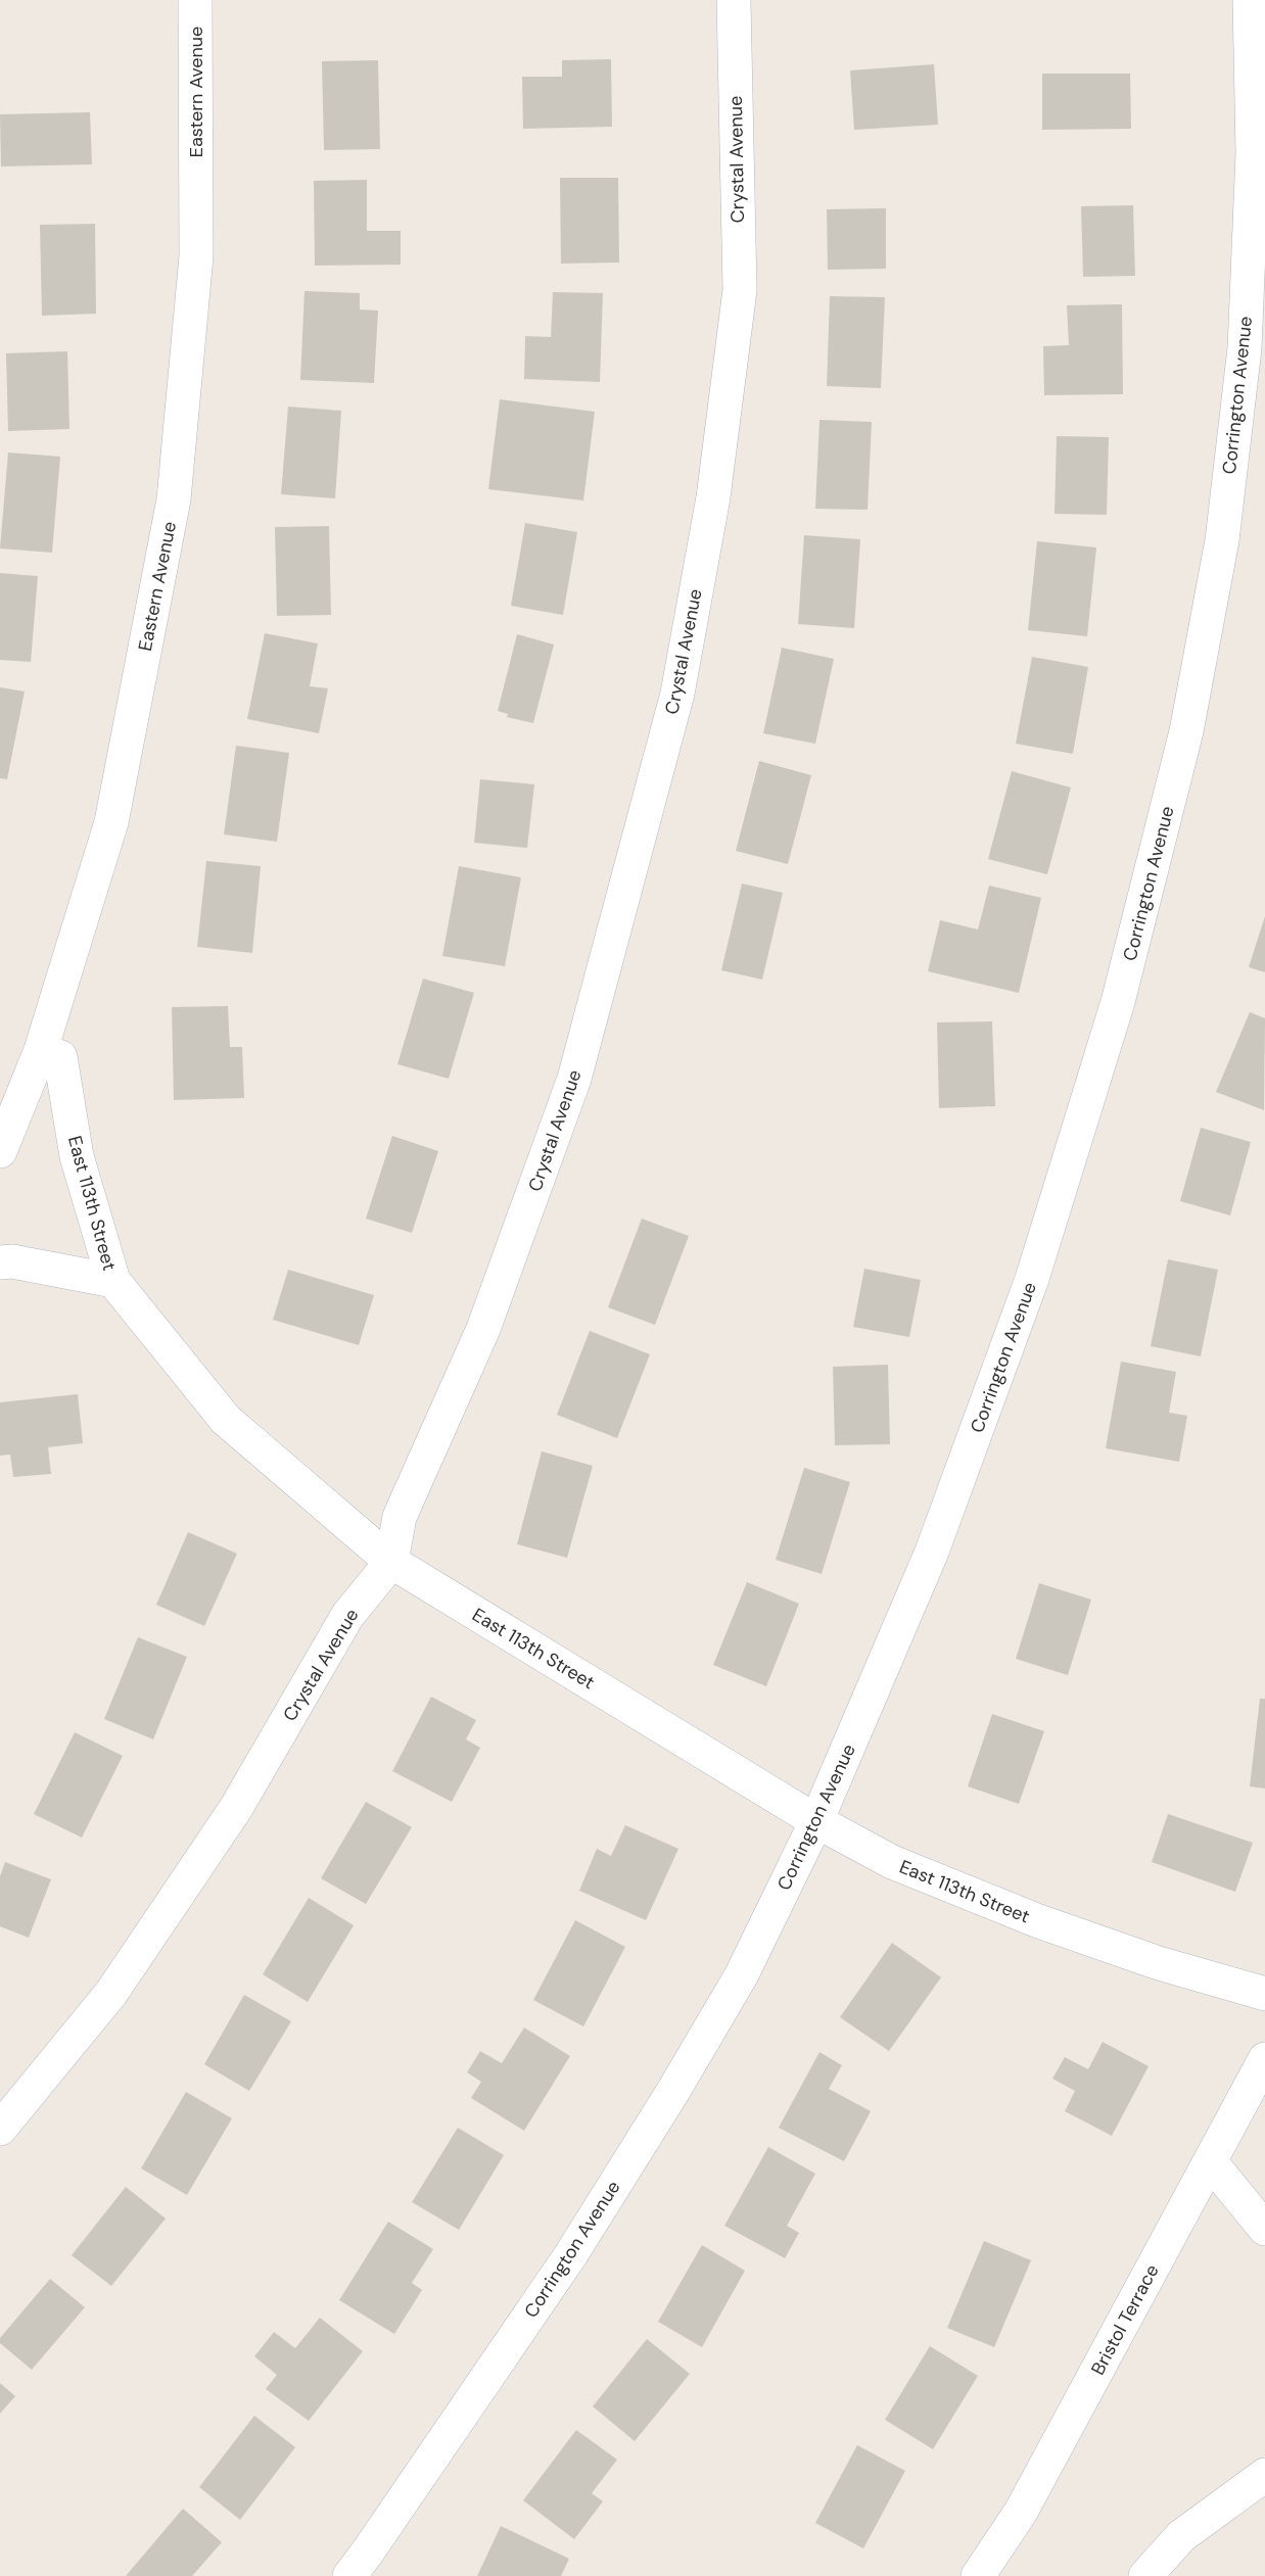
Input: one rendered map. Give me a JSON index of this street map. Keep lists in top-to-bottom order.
{
  "streets": {
    "street": [
      "Eastern Avenue",
      "Crystal Avenue",
      "Corrington Avenue",
      "East 113th Street",
      "Bristol Terrace"
    ]
  },
  "crossings": [
    ["Eastern Avenue", "East 113th Street"],
    ["Crystal Avenue", "East 113th Street"],
    ["Corrington Avenue", "East 113th Street"]
  ]
}
